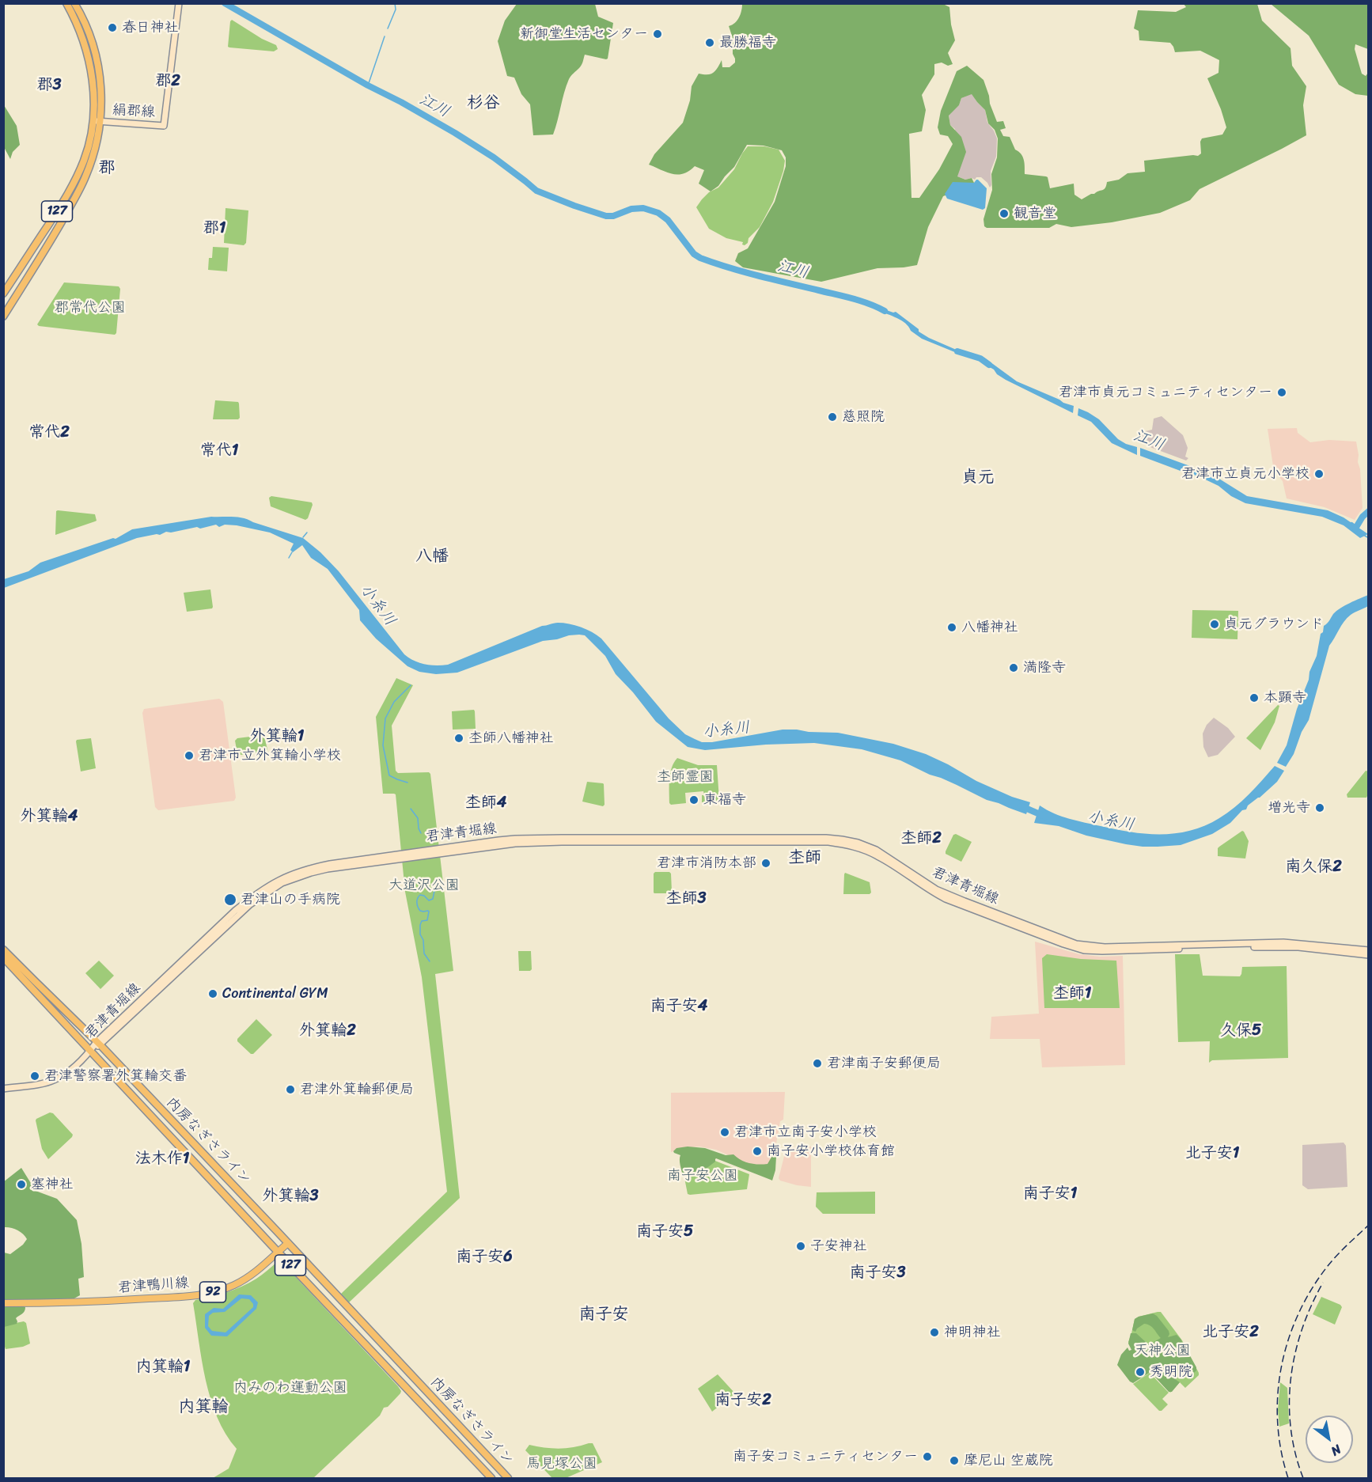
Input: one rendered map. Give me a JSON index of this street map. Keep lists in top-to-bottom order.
{
  "streets": {
    "highway": ["127", "内房なぎさライン"],
    "main road": [
      "絹郡線",
      "君津青堀線",
      "君津鴨川線",
      "92"
    ]
  },
  "crossings": [
    ["絹郡線", "127"],
    ["君津青堀線", "内房なぎさライン"],
    ["内房なぎさライン", "君津鴨川線"]
  ],
  "districts": [
    "郡2",
    "郡3",
    "杉谷",
    "郡",
    "郡1",
    "常代2",
    "常代1",
    "貞元",
    "八幡",
    "外箕輪1",
    "杢師4",
    "外箕輪4",
    "杢師2",
    "杢師",
    "南久保2",
    "杢師3",
    "杢師1",
    "南子安4",
    "外箕輪2",
    "久保5",
    "北子安1",
    "法木作1",
    "南子安1",
    "外箕輪3",
    "南子安5",
    "南子安6",
    "南子安3",
    "南子安",
    "北子安2",
    "内箕輪1",
    "南子安2",
    "内箕輪"
  ],
  "water": ["江川", "小糸川"],
  "parks": [
    "郡常代公園",
    "杢師霊園",
    "大道沢公園",
    "南子安公園",
    "天神公園",
    "内みのわ運動公園",
    "馬見塚公園"
  ],
  "places": [
    "春日神社",
    "新御堂生活センター",
    "最勝福寺",
    "観音堂",
    "君津市貞元コミュニティセンター",
    "慈照院",
    "君津市立貞元小学校",
    "貞元グラウンド",
    "八幡神社",
    "満隆寺",
    "本顕寺",
    "杢師八幡神社",
    "君津市立外箕輪小学校",
    "東福寺",
    "増光寺",
    "君津市消防本部",
    "君津山の手病院",
    "Continental GYM",
    "君津南子安郵便局",
    "君津警察署外箕輪交番",
    "君津外箕輪郵便局",
    "君津市立南子安小学校",
    "南子安小学校体育館",
    "塞神社",
    "子安神社",
    "神明神社",
    "秀明院",
    "南子安コミュニティセンター",
    "摩尼山 空蔵院"
  ],
  "north": "bottom right"
}
